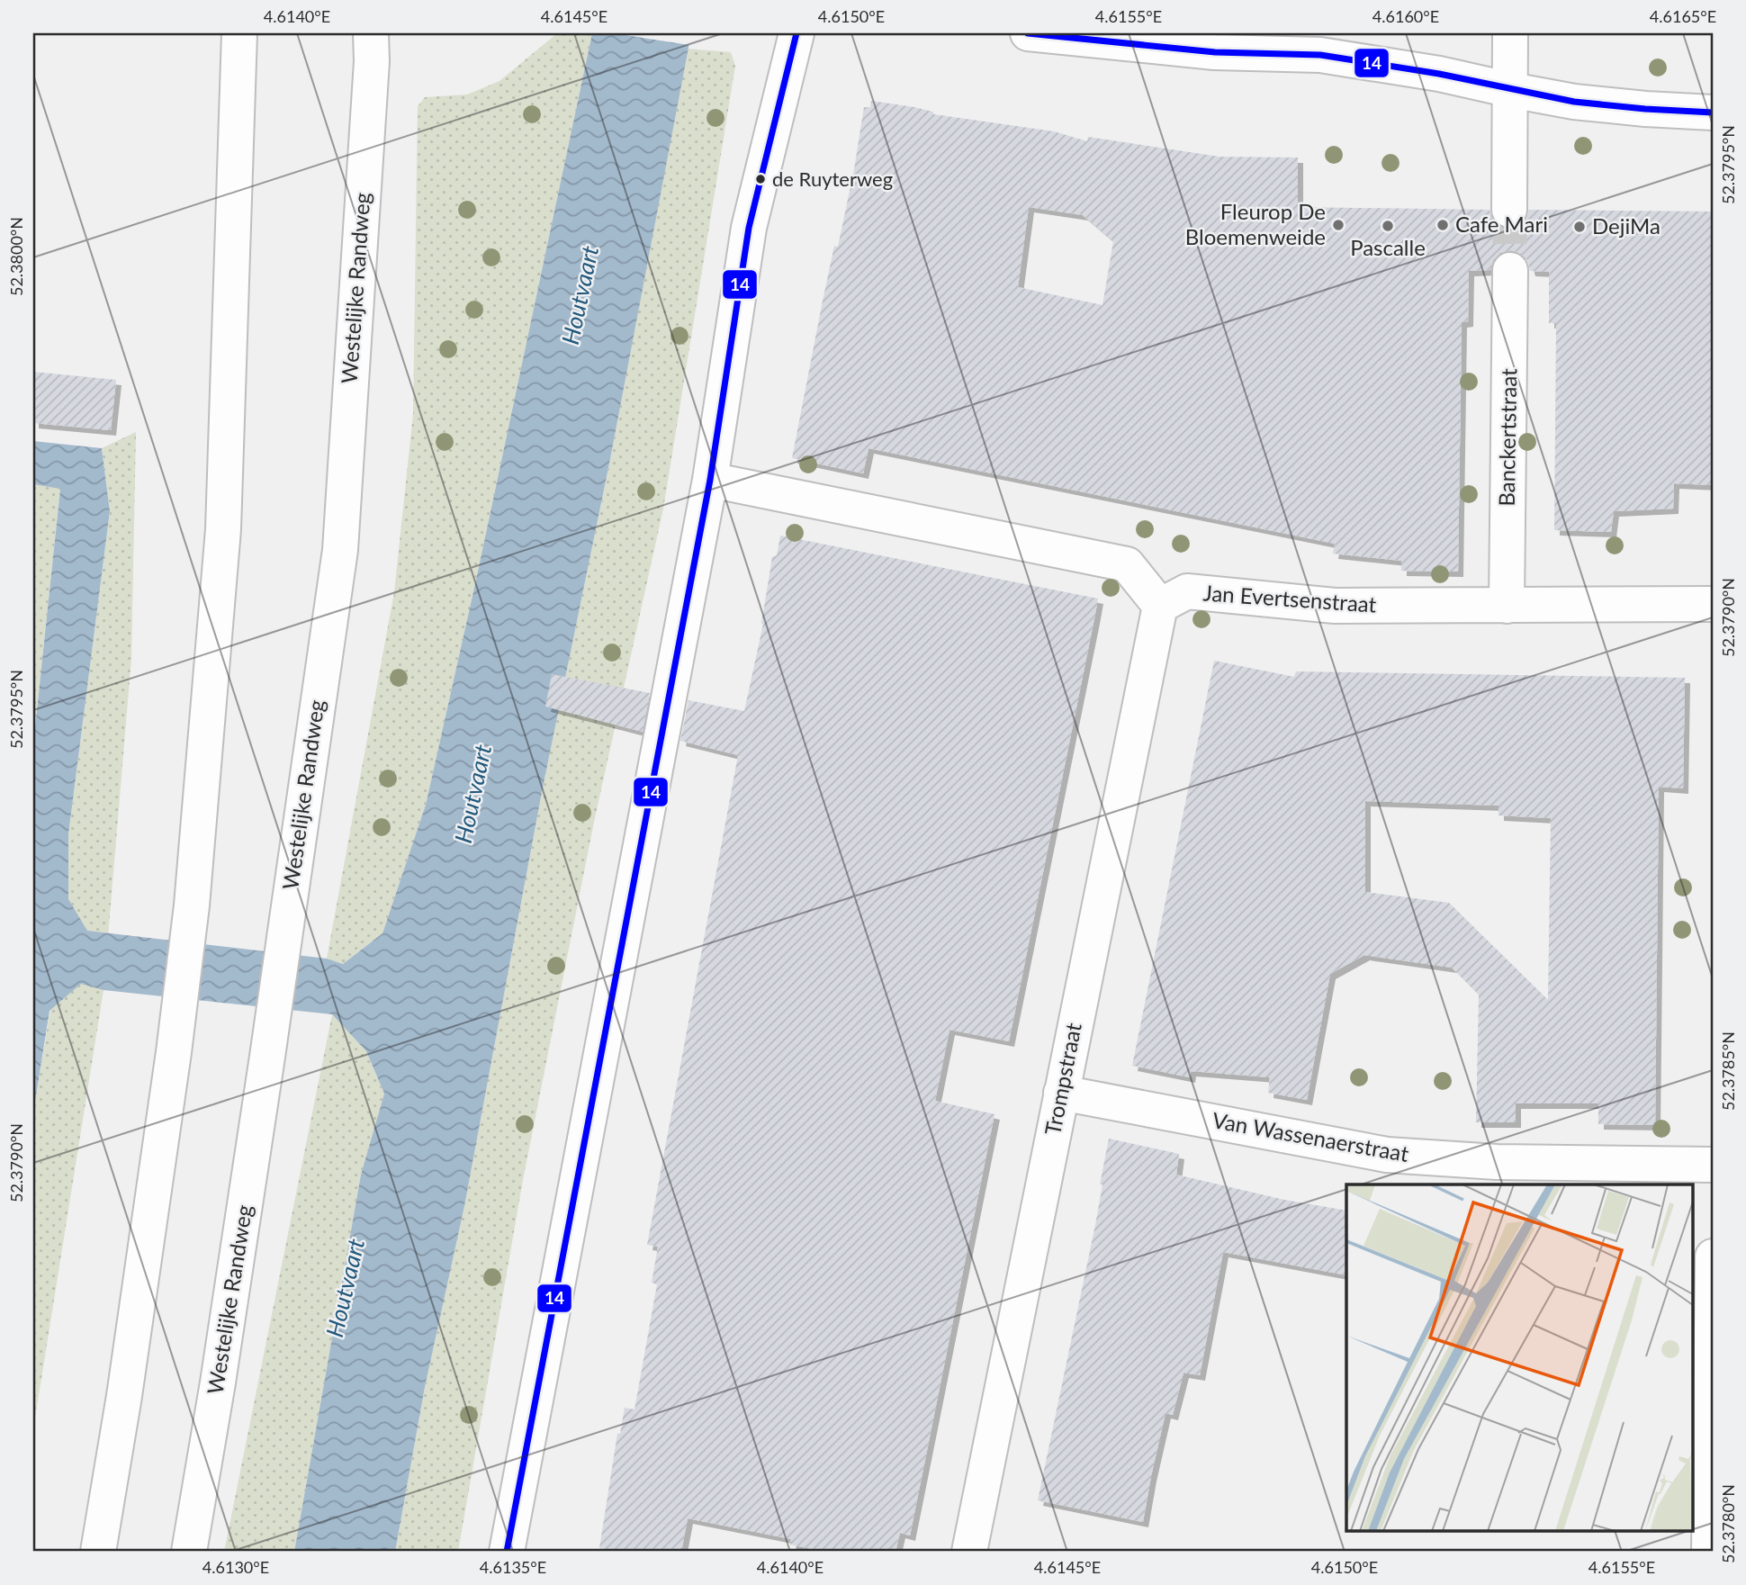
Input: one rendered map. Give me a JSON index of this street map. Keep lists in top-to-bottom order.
{
  "streets": {
    "street": [
      "Westelijke Randweg",
      "Banckertstraat",
      "Jan Evertsenstraat",
      "Trompstraat",
      "Van Wassenaerstraat"
    ]
  },
  "crossings": [
    ["Banckertstraat", "Jan Evertsenstraat"],
    ["Jan Evertsenstraat", "Trompstraat"],
    ["Trompstraat", "Van Wassenaerstraat"]
  ],
  "water": ["Houtvaart"],
  "places": [
    "de Ruyterweg",
    "Fleurop De Bloemenweide",
    "Cafe Mari",
    "Pascalle",
    "DejiMa"
  ],
  "lines": ["transit line 14"],
  "coordinates": [
    "4.6140°E",
    "4.6145°E",
    "4.6150°E",
    "4.6155°E",
    "4.6160°E",
    "4.6165°E",
    "52.3795°N",
    "52.3800°N",
    "52.3790°N",
    "52.3785°N",
    "52.3780°N",
    "4.6130°E",
    "4.6135°E"
  ]
}
